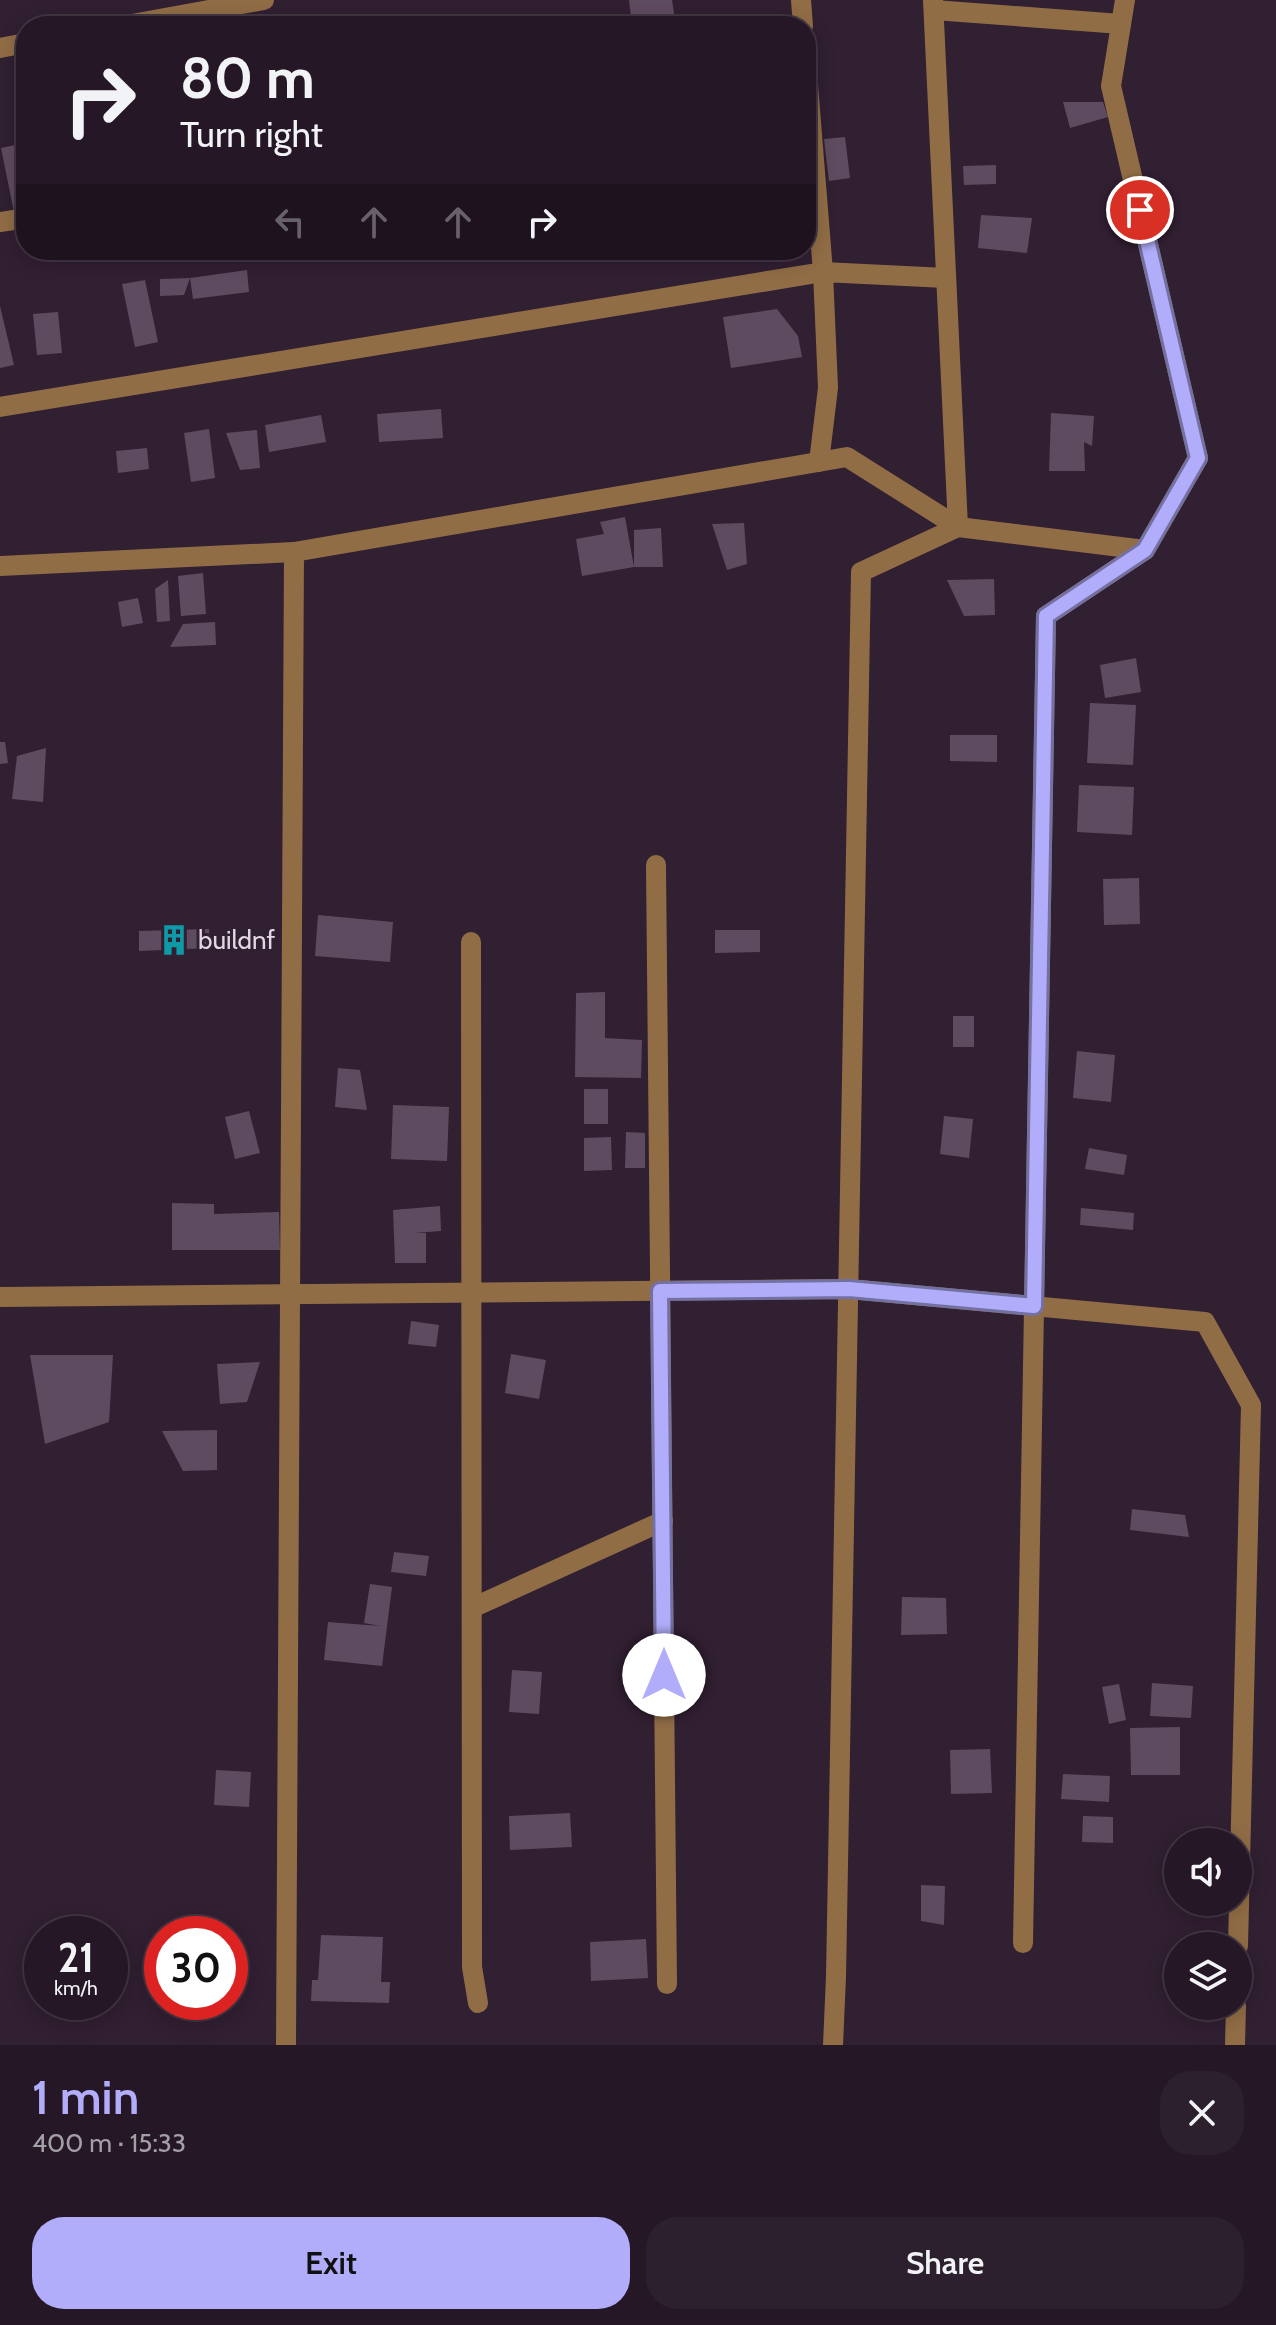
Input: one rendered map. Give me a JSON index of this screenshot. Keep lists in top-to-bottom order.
{
  "places": {
    "building": ["buildnf"]
  },
  "page": {
    "turn": ["80 m", "Turn right"],
    "speed": "21 km/h",
    "limit": "30",
    "heading": ["1 min", "400 m · 15:33"],
    "buttons": ["Exit", "Share"]
  }
}
